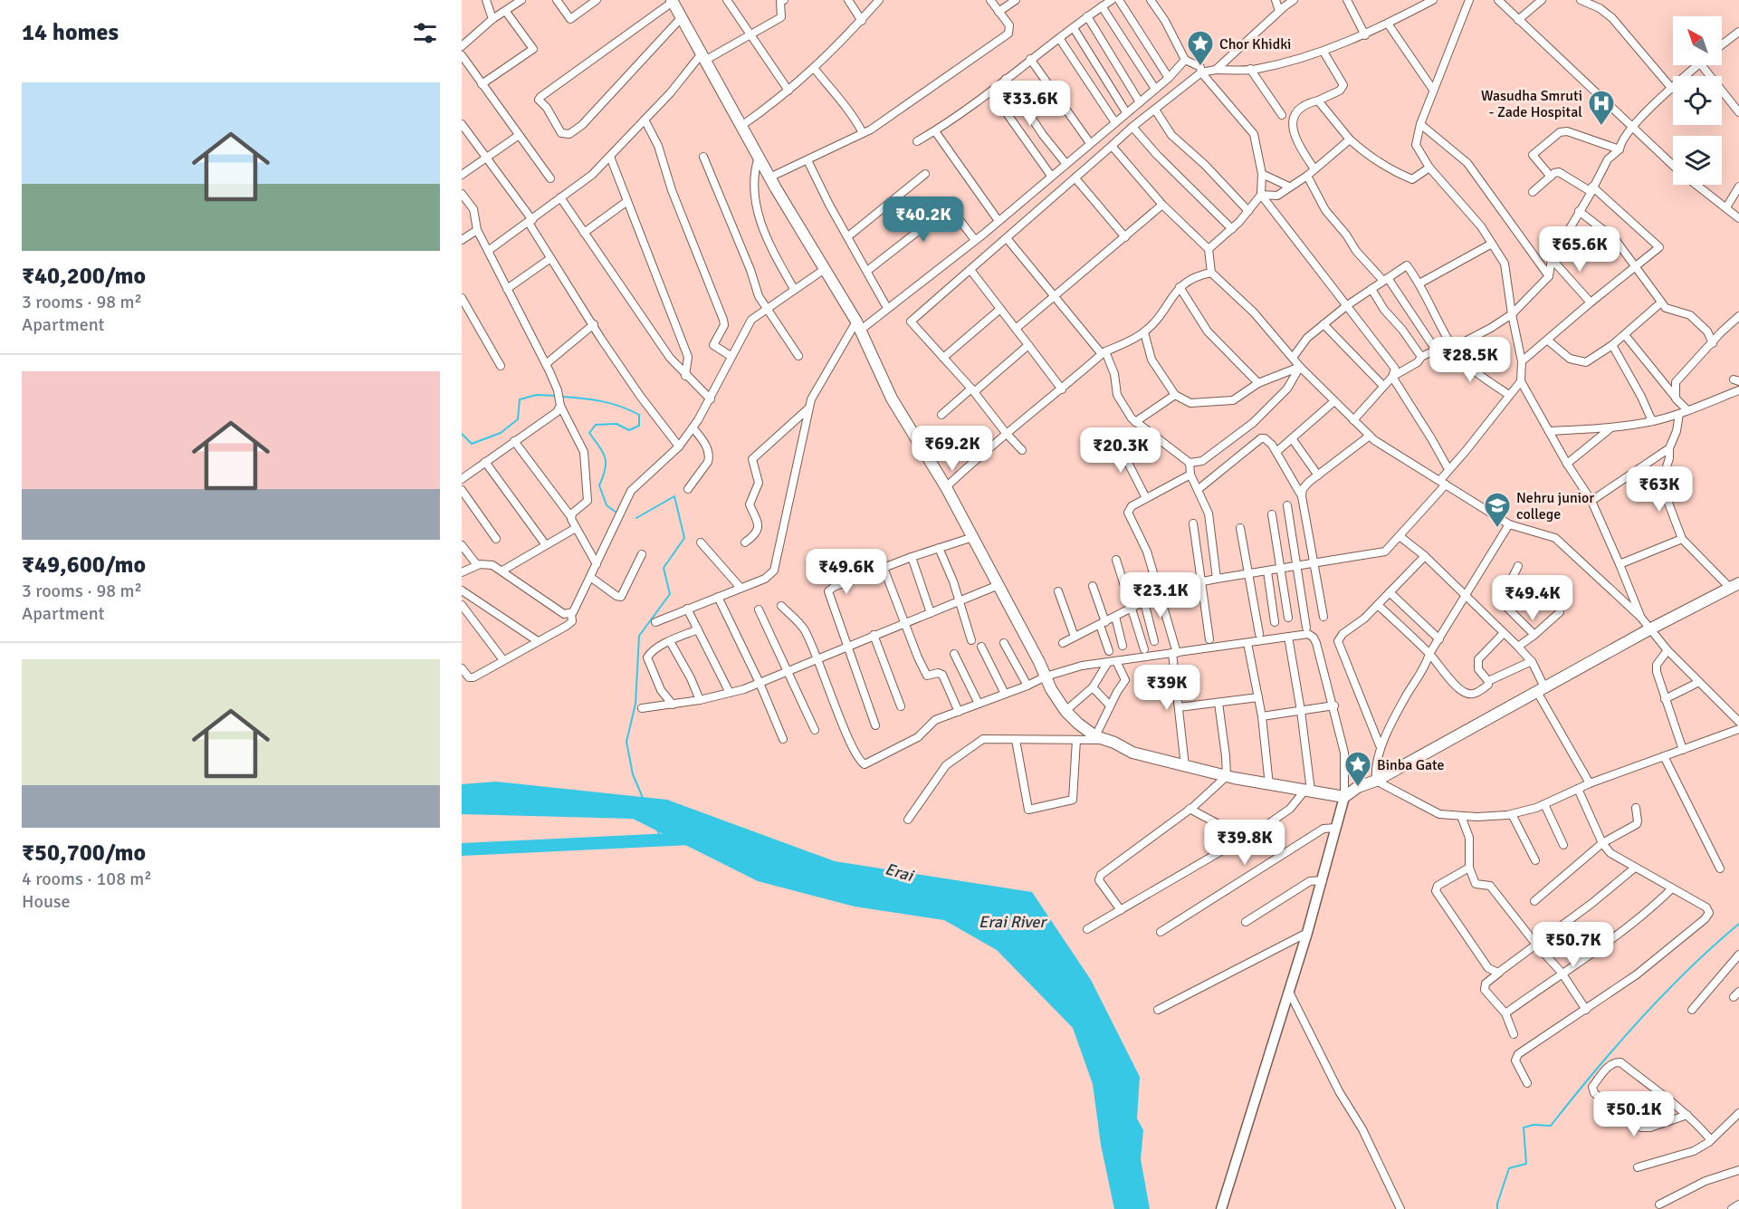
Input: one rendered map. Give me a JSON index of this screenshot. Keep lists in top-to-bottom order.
{
  "water": ["Erai", "Erai River"],
  "places": {
    "place": ["Chor Khidki", "Binba Gate"],
    "hospital": ["Wasudha Smruti - Zade Hospital"],
    "school or university": ["Nehru junior college"]
  },
  "north": "top left",
  "page": {
    "heading": "14 homes",
    "list": [
      {
        "name": "₹40,200/mo",
        "note": "3 rooms · 98 m² · Apartment"
      },
      {
        "name": "₹49,600/mo",
        "note": "3 rooms · 98 m² · Apartment"
      },
      {
        "name": "₹50,700/mo",
        "note": "4 rooms · 108 m² · House"
      }
    ],
    "price": [
      "₹33.6K",
      "₹40.2K",
      "₹65.6K",
      "₹28.5K",
      "₹69.2K",
      "₹20.3K",
      "₹63K",
      "₹49.6K",
      "₹23.1K",
      "₹49.4K",
      "₹39K",
      "₹39.8K",
      "₹50.7K",
      "₹50.1K"
    ]
  }
}
